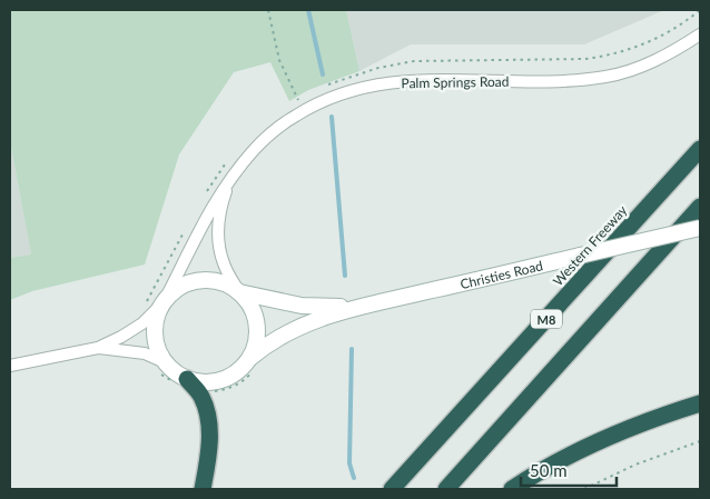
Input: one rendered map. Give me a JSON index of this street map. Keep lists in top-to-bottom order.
{
  "streets": {
    "highway": ["Western Freeway", "M8"],
    "main road": ["Christies Road"],
    "street": ["Palm Springs Road"]
  },
  "crossings": [
    ["Palm Springs Road", "Christies Road"]
  ],
  "scale_bar": "50 m"
}
